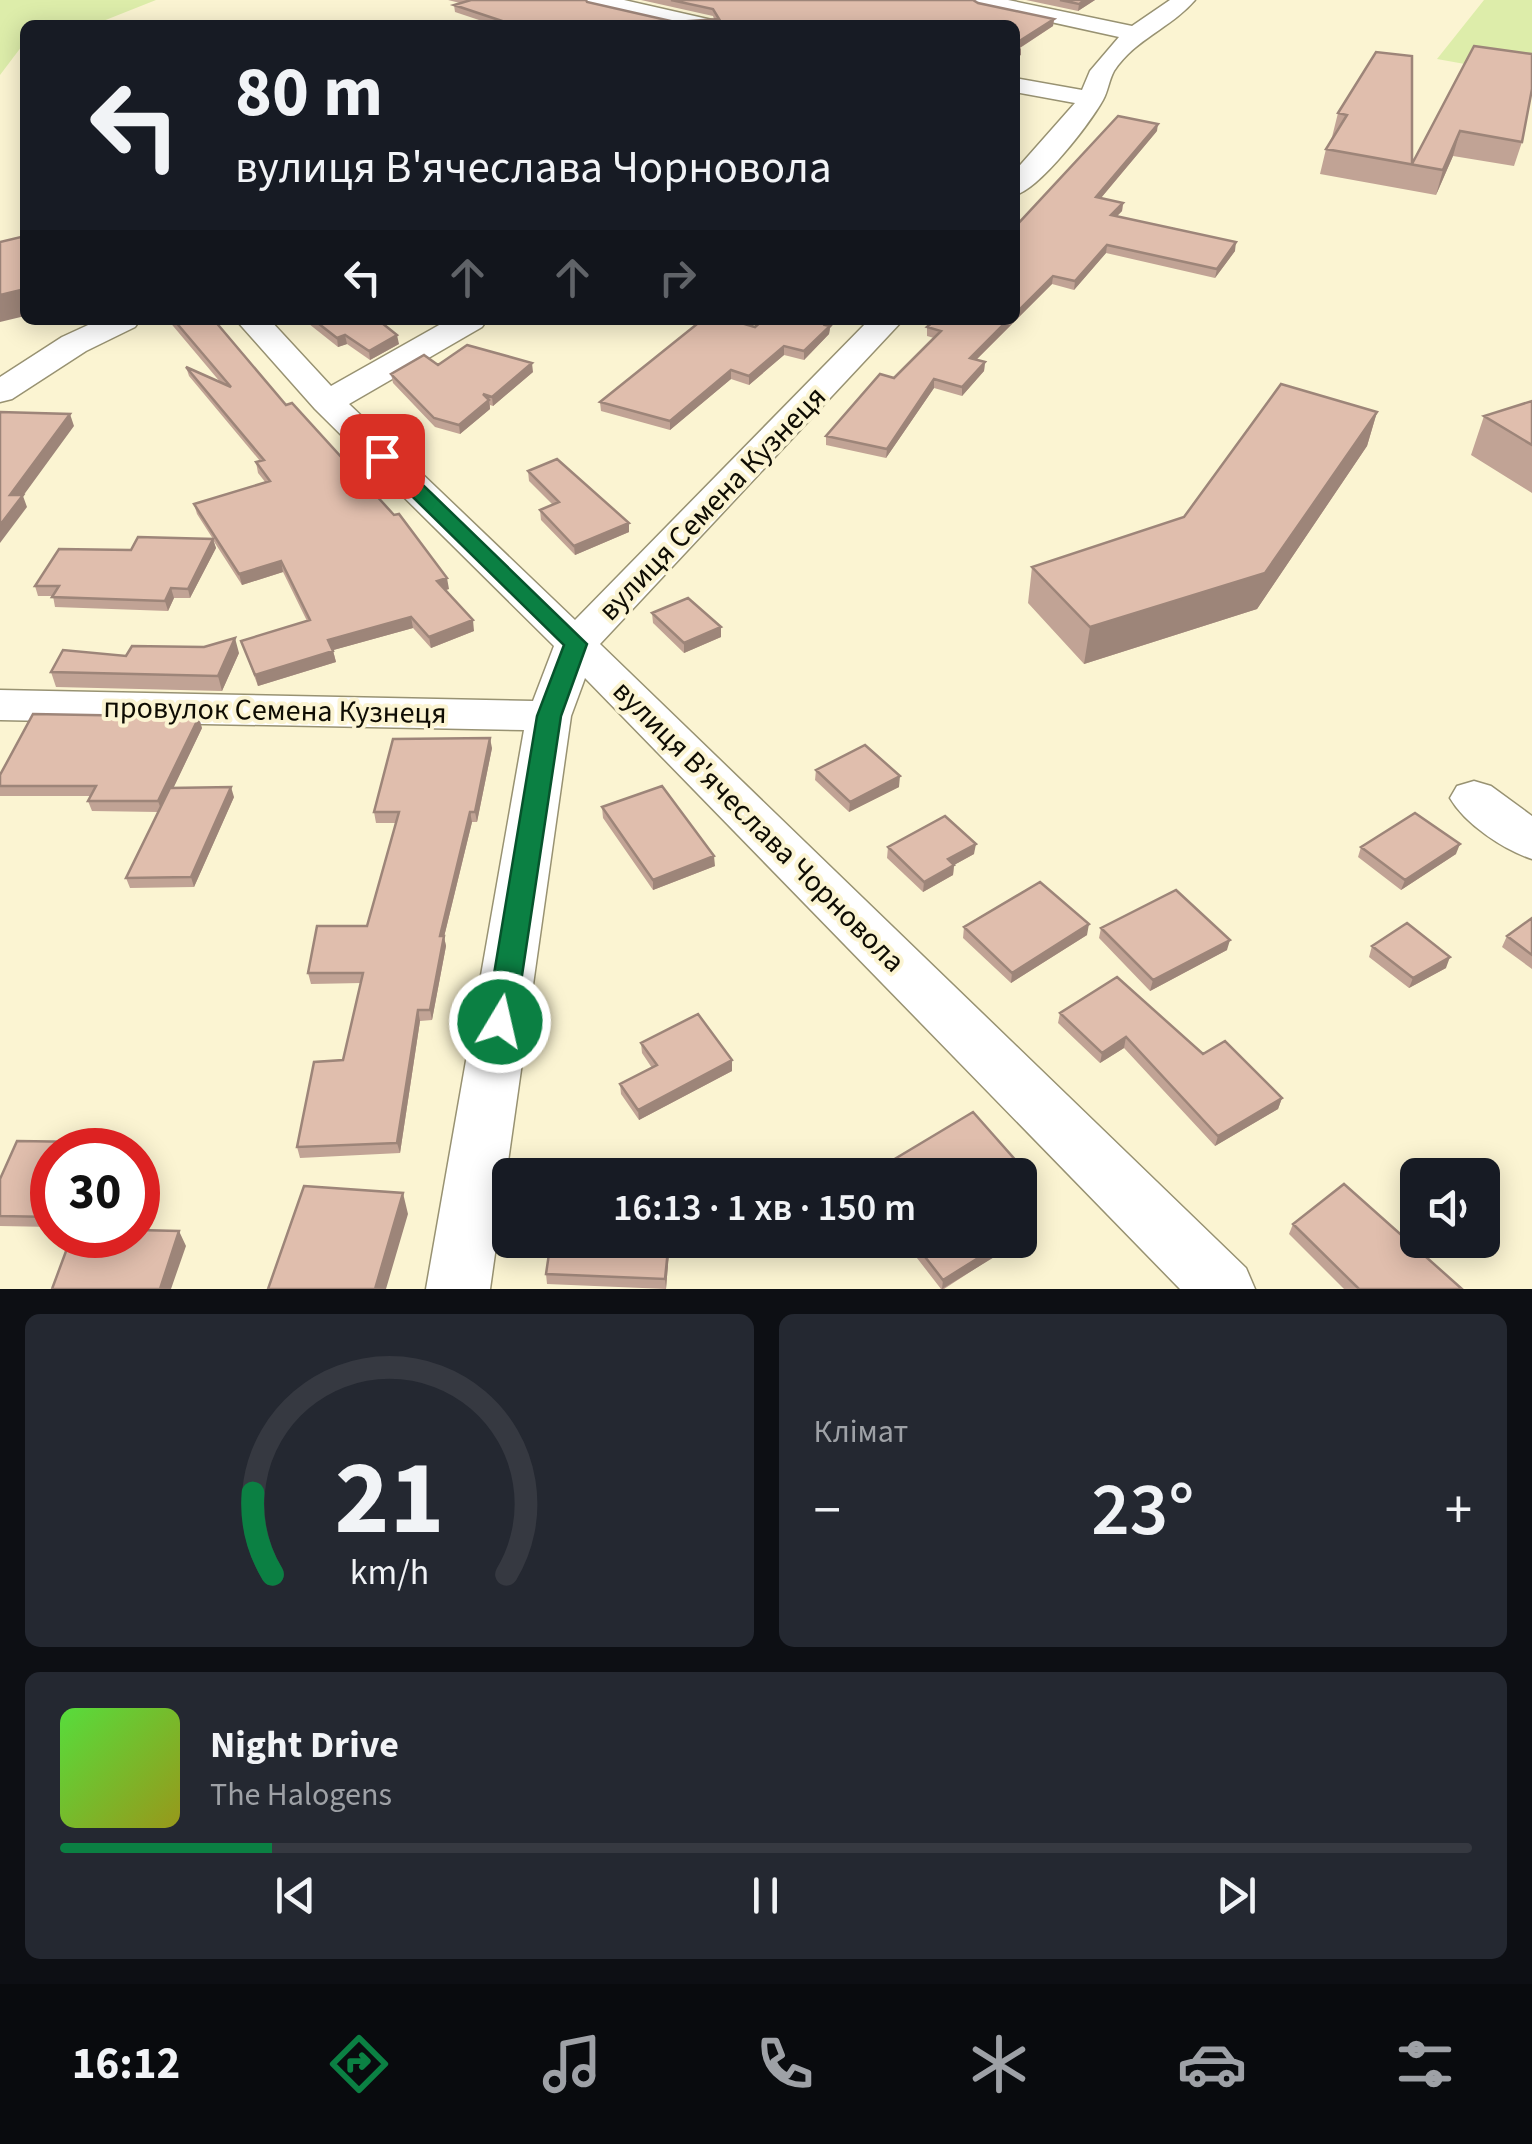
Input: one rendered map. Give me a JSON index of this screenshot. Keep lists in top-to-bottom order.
{
  "streets": {
    "street": ["вулиця Семена Кузнеця", "провулок Семена Кузнеця", "вулиця В'ячеслава Чорновола"]
  },
  "crossings": [
    ["вулиця Семена Кузнеця", "провулок Семена Кузнеця"],
    ["вулиця Семена Кузнеця", "вулиця В'ячеслава Чорновола"]
  ],
  "page": {
    "turn": ["80 m", "вулиця В'ячеслава Чорновола"],
    "limit": "30",
    "trip": "16:13 · 1 хв · 150 m",
    "tile": "Клімат",
    "heat": ["−", "23°", "+"],
    "song": ["Night Drive", "The Halogens"],
    "tabs": "16:12",
    "gauge": ["21", "km/h"]
  }
}
